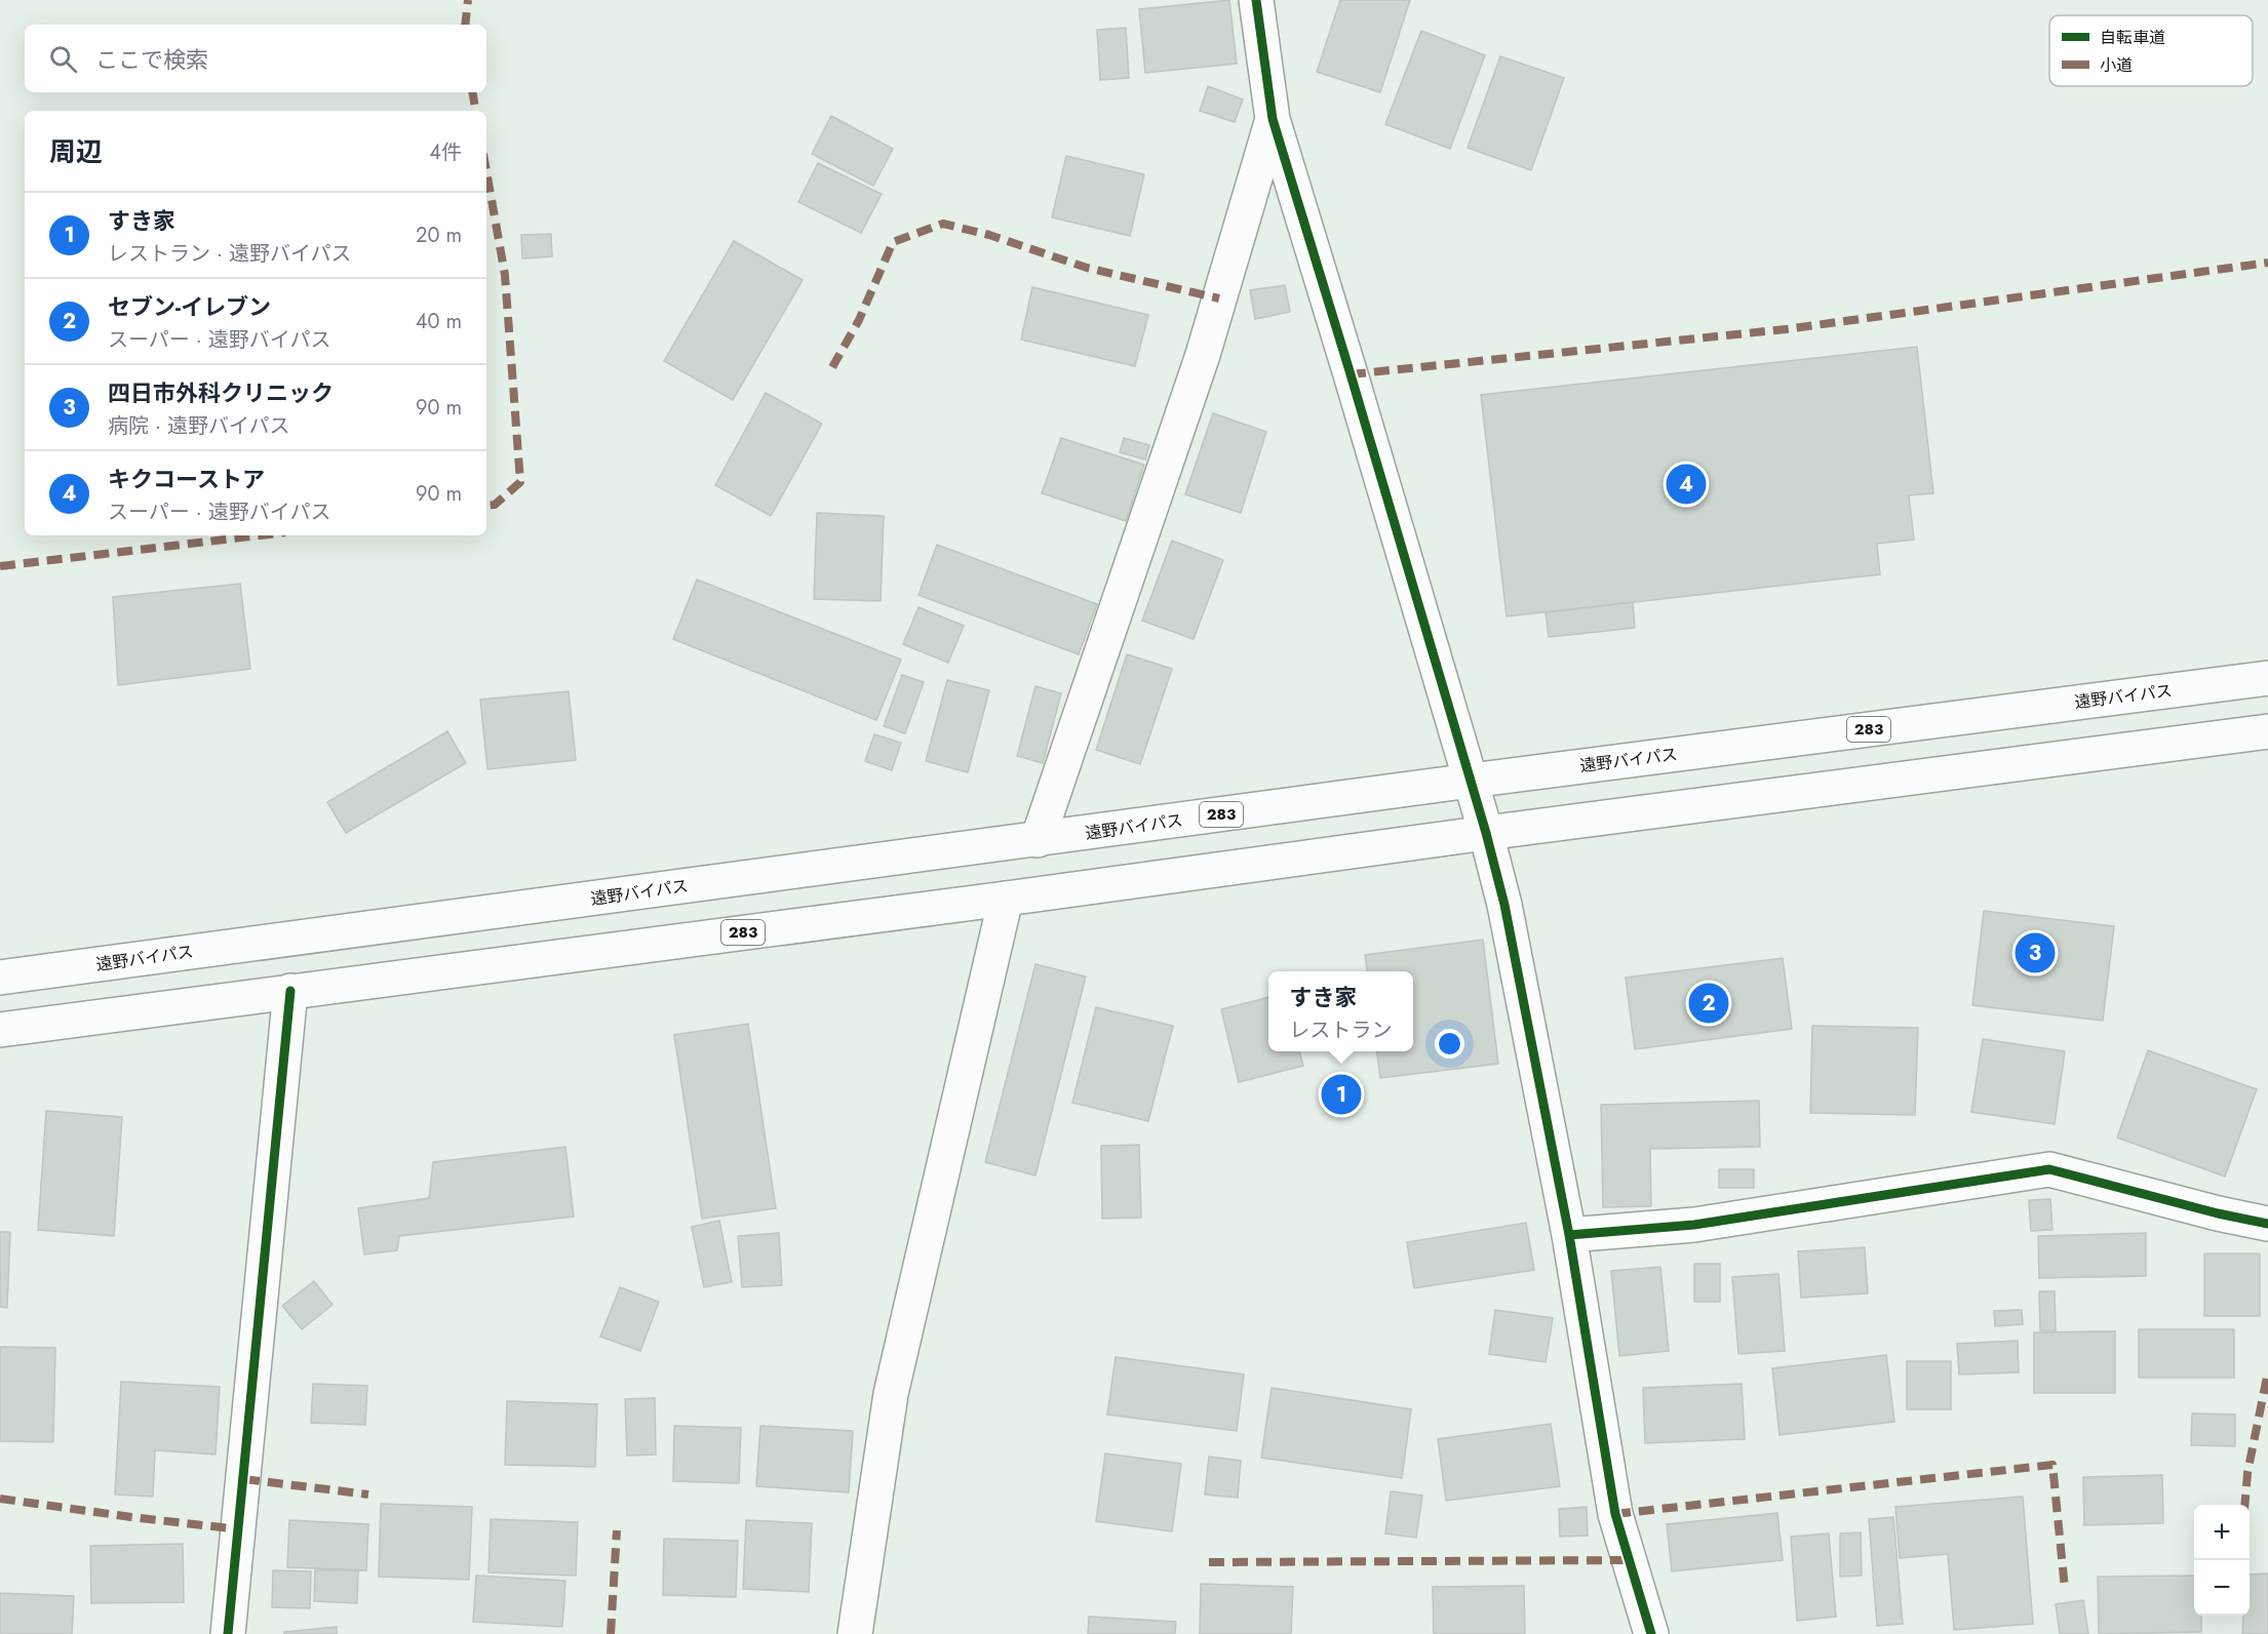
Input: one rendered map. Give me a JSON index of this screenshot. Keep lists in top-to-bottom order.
{
  "streets": {
    "main road": ["遠野バイパス", "283"]
  },
  "legend": ["自転車道", "小道"],
  "page": {
    "search": "ここで検索",
    "heading": ["周辺", "4件"],
    "list": [
      {
        "mark": "1",
        "name": "すき家",
        "note": "レストラン · 遠野バイパス",
        "value": "20 m"
      },
      {
        "mark": "2",
        "name": "セブン-イレブン",
        "note": "スーパー · 遠野バイパス",
        "value": "40 m"
      },
      {
        "mark": "3",
        "name": "四日市外科クリニック",
        "note": "病院 · 遠野バイパス",
        "value": "90 m"
      },
      {
        "mark": "4",
        "name": "キクコーストア",
        "note": "スーパー · 遠野バイパス",
        "value": "90 m"
      }
    ],
    "pins": [
      "4",
      "3",
      "2",
      "1"
    ],
    "popup": ["すき家", "レストラン"],
    "map_buttons": ["+", "−"]
  }
}
